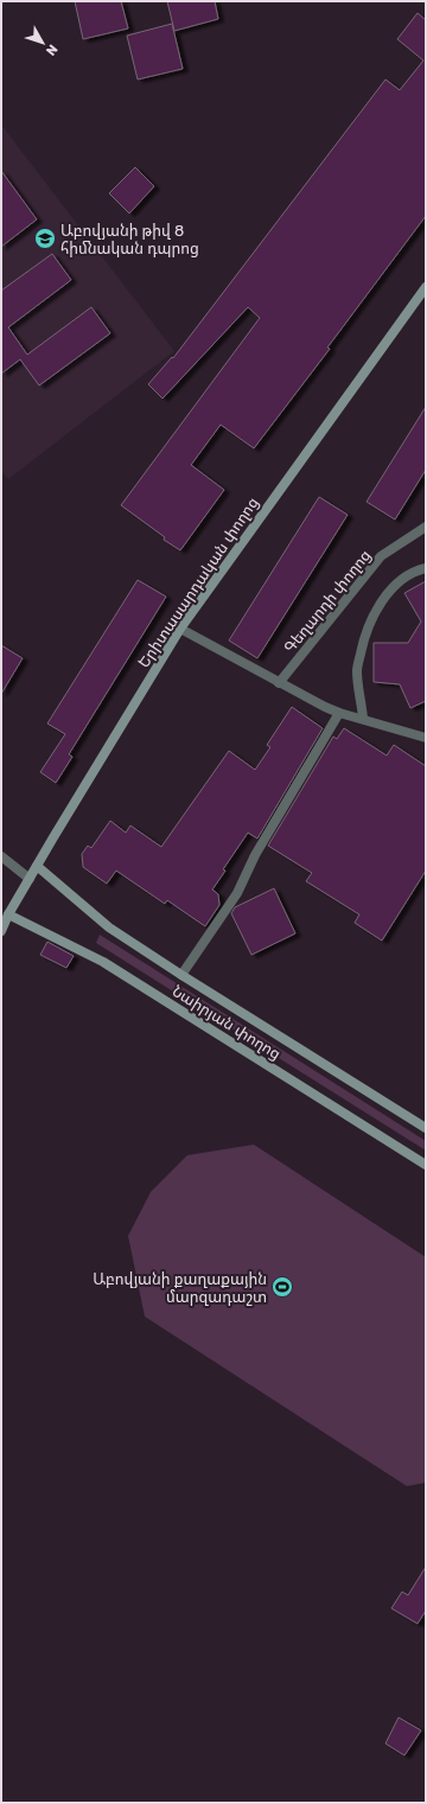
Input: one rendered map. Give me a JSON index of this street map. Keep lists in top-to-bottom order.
{
  "streets": {
    "street": ["Երիտասարդական փողոց", "Գեղարդի փողոց", "Նաիրյան փողոց"]
  },
  "crossings": [
    ["Երիտասարդական փողոց", "Նաիրյան փողոց"]
  ],
  "places": {
    "school or university": ["Աբովյանի թիվ 8 հիմնական դպրոց"],
    "sports": ["Աբովյանի քաղաքային մարզադաշտ"]
  },
  "north": "bottom right"
}
